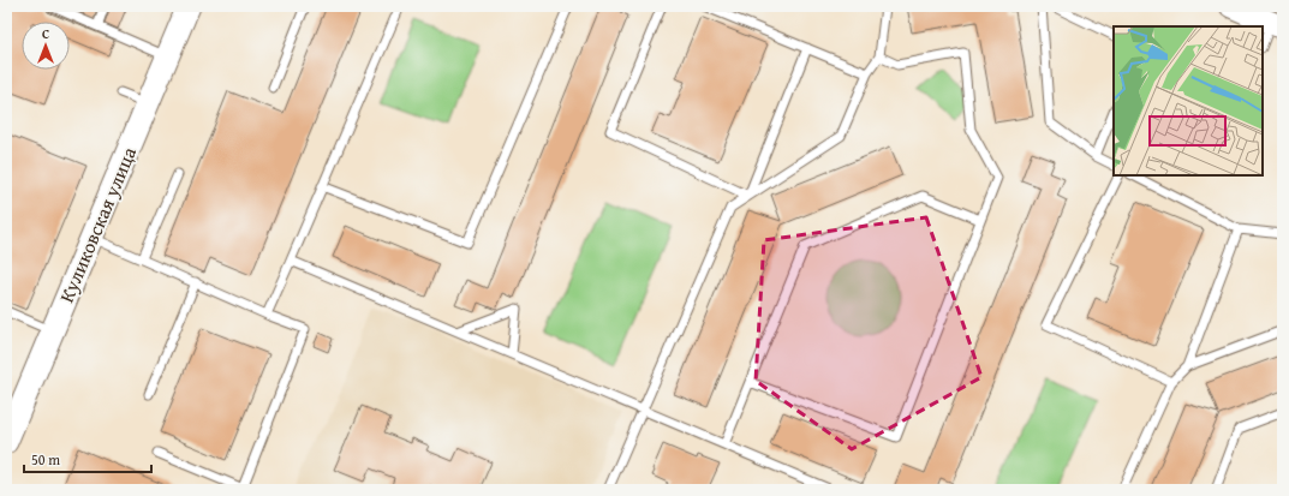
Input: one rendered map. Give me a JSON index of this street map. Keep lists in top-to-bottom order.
{
  "streets": {
    "street": ["Куликовская улица"]
  },
  "scale_bar": "50 m",
  "north": "top"
}
